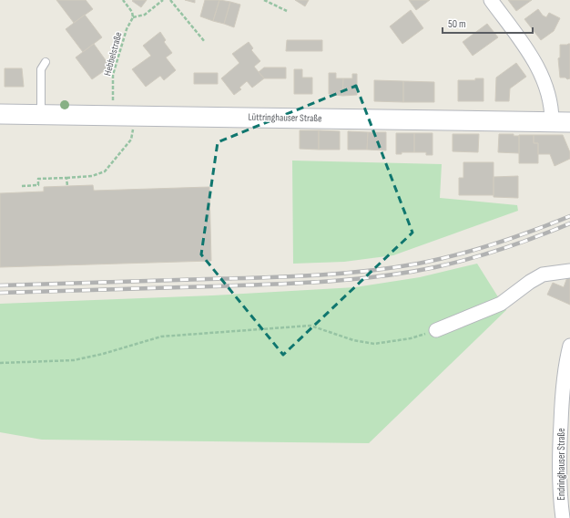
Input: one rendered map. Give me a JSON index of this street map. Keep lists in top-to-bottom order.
{
  "streets": {
    "street": ["Lüttringhauser Straße", "Endringhauser Straße"],
    "path": ["Hebbelstraße"]
  },
  "scale_bar": "50 m"
}
